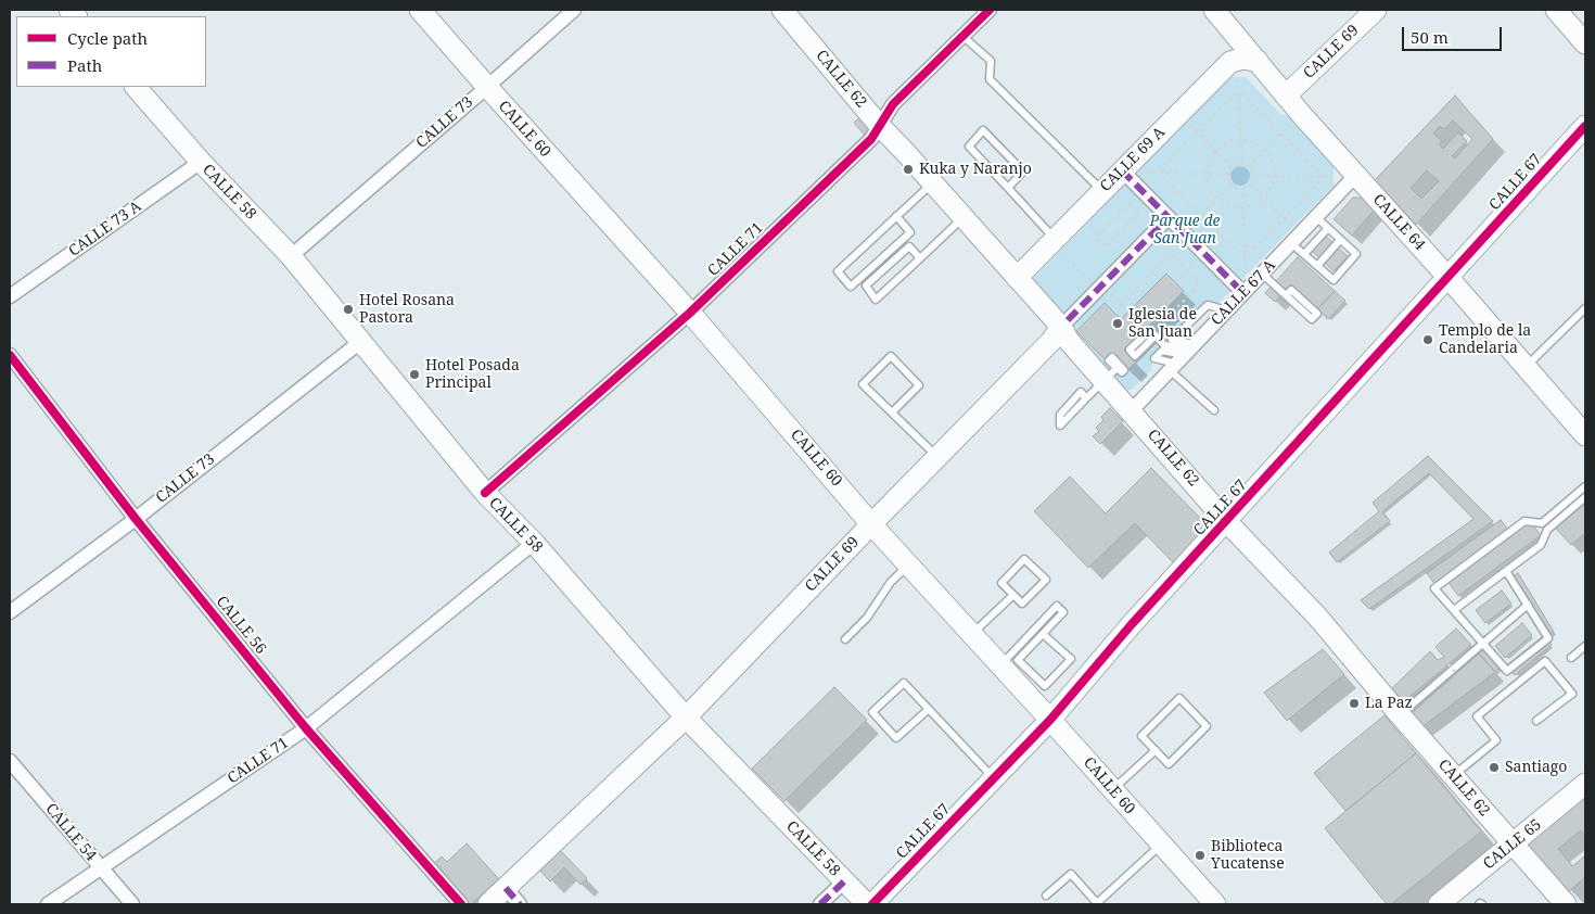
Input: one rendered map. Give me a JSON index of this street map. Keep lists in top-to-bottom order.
{
  "streets": {
    "main road": [
      "CALLE 69",
      "CALLE 62",
      "CALLE 60",
      "CALLE 69 A",
      "CALLE 67",
      "CALLE 58",
      "CALLE 64",
      "CALLE 65"
    ],
    "street": [
      "CALLE 73",
      "CALLE 73 A",
      "CALLE 71",
      "CALLE 67 A",
      "CALLE 56",
      "CALLE 54"
    ]
  },
  "crossings": [
    ["CALLE 69", "CALLE 62"],
    ["CALLE 69", "CALLE 60"],
    ["CALLE 69", "CALLE 58"],
    ["CALLE 69", "CALLE 64"],
    ["CALLE 62", "CALLE 69 A"],
    ["CALLE 62", "CALLE 67"],
    ["CALLE 62", "CALLE 71"],
    ["CALLE 62", "CALLE 67 A"],
    ["CALLE 62", "CALLE 65"],
    ["CALLE 73", "CALLE 60"],
    ["CALLE 73", "CALLE 58"],
    ["CALLE 73", "CALLE 56"],
    ["CALLE 60", "CALLE 67"],
    ["CALLE 60", "CALLE 71"],
    ["CALLE 69 A", "CALLE 64"],
    ["CALLE 67", "CALLE 64"],
    ["CALLE 58", "CALLE 73 A"],
    ["CALLE 58", "CALLE 71"],
    ["CALLE 64", "CALLE 67 A"],
    ["CALLE 71", "CALLE 56"],
    ["CALLE 71", "CALLE 54"]
  ],
  "parks": ["Parque de San Juan"],
  "places": [
    "Kuka y Naranjo",
    "Hotel Rosana Pastora",
    "Iglesia de San Juan",
    "Templo de la Candelaria",
    "Hotel Posada Principal",
    "La Paz",
    "Santiago",
    "Biblioteca Yucatense"
  ],
  "legend": ["Cycle path", "Path"],
  "scale_bar": "50 m"
}
